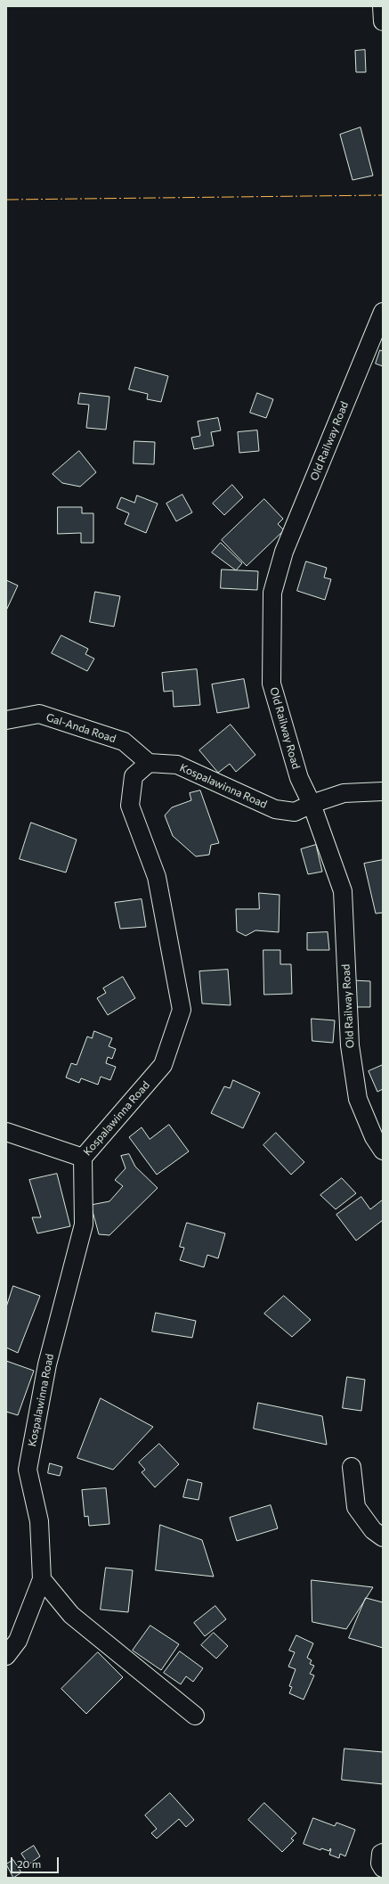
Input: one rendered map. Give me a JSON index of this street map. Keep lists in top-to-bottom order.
{
  "streets": {
    "street": ["Old Railway Road", "Gal-Anda Road", "Kospalawinna Road"]
  },
  "crossings": [
    ["Old Railway Road", "Kospalawinna Road"],
    ["Gal-Anda Road", "Kospalawinna Road"]
  ],
  "scale_bar": "20 m"
}
